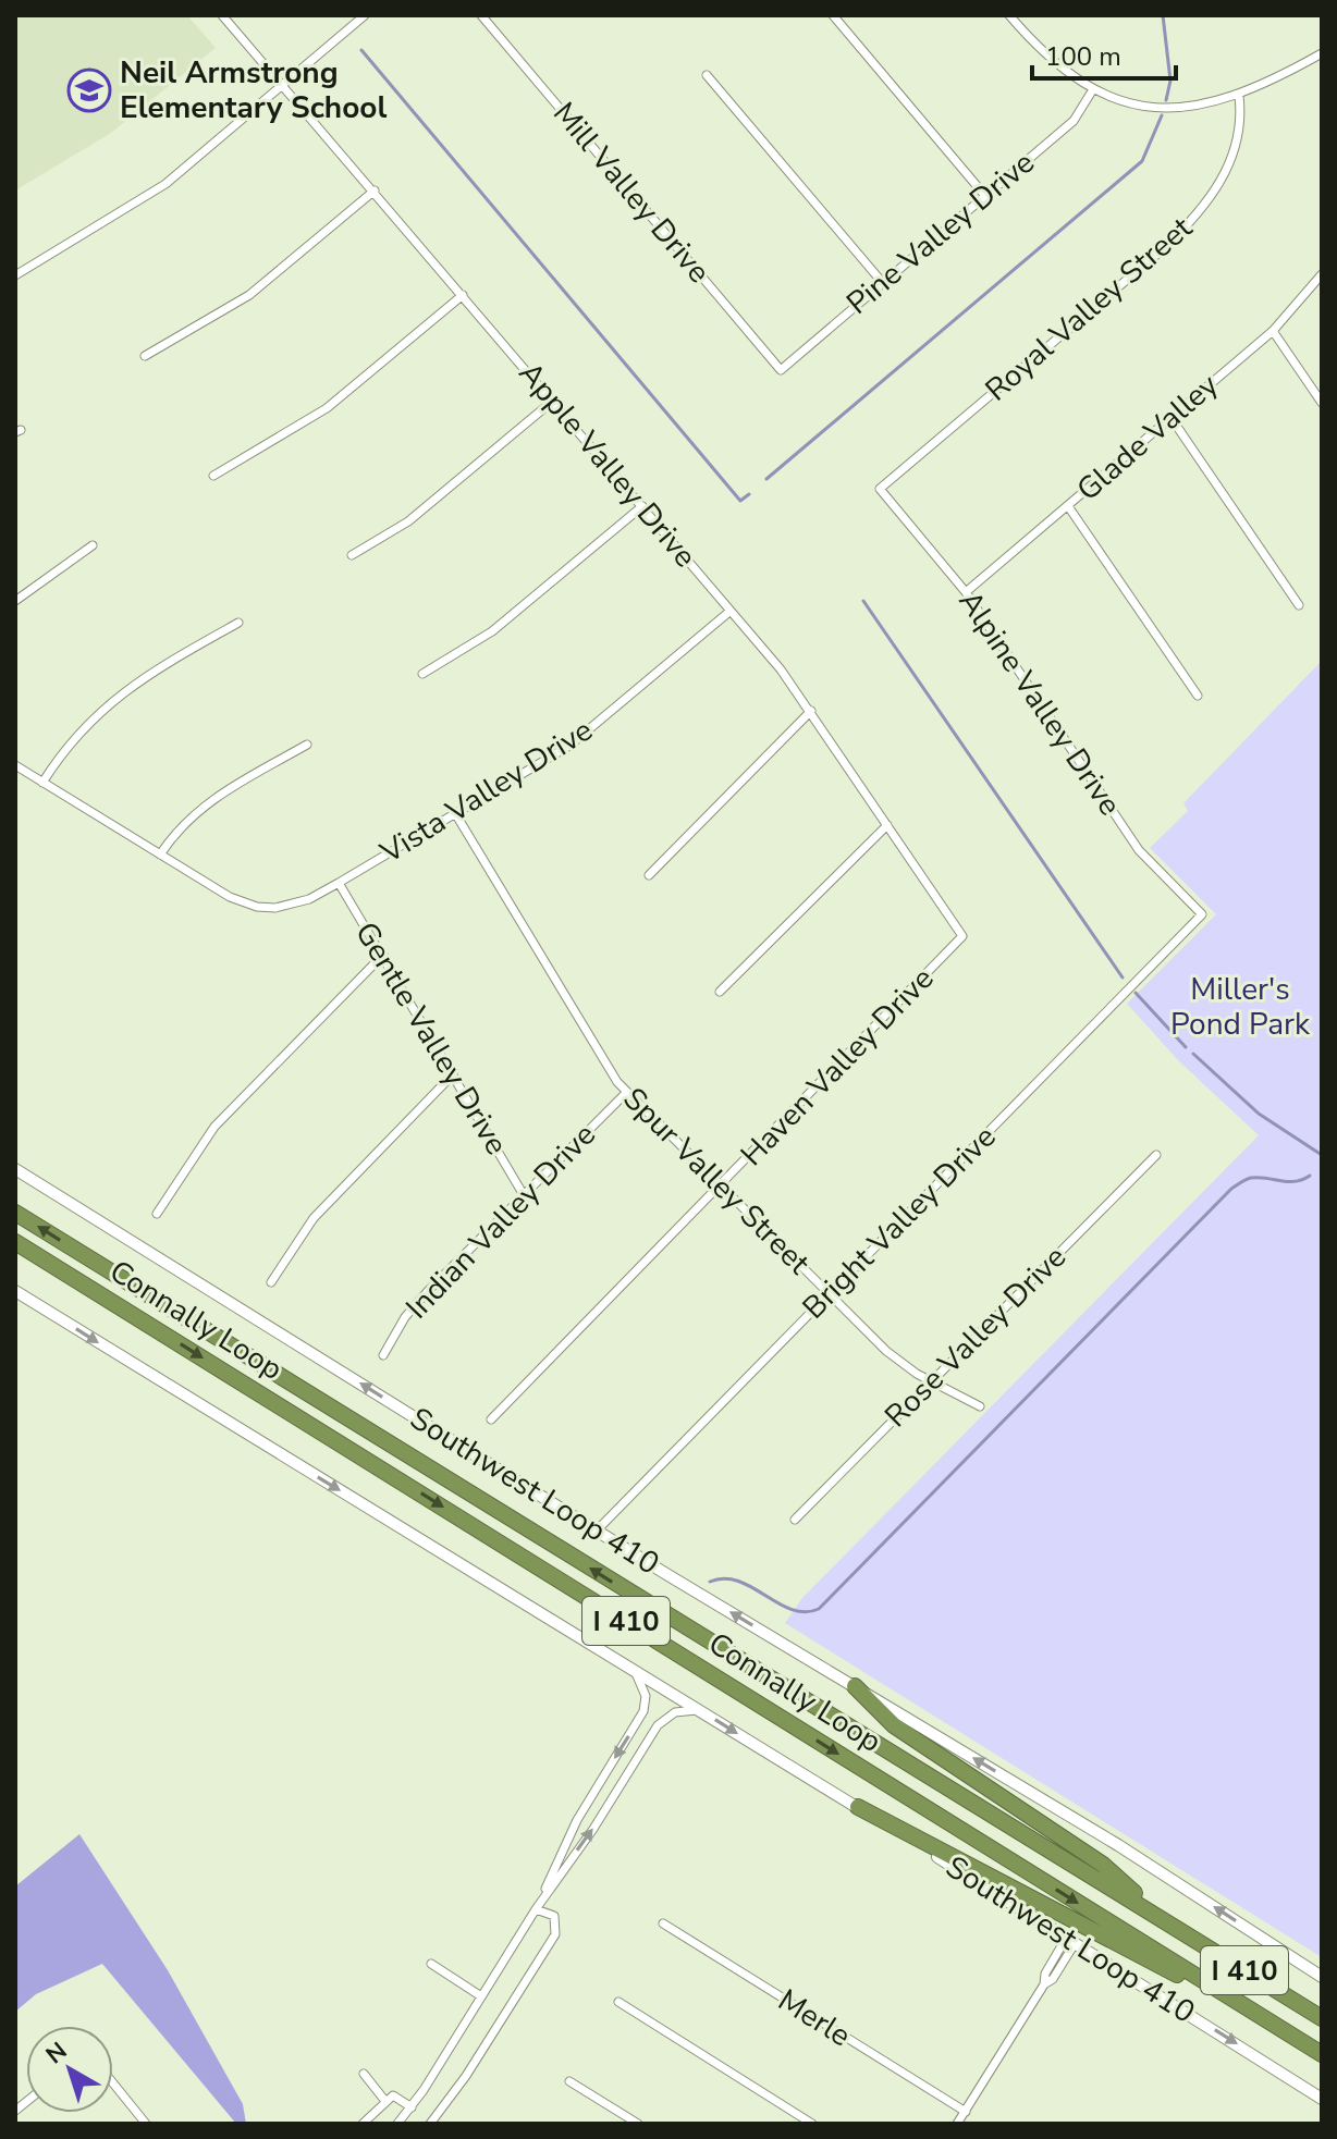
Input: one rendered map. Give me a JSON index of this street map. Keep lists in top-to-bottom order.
{
  "streets": {
    "highway": ["Connally Loop", "I 410"],
    "main road": ["Southwest Loop 410"],
    "street": [
      "Mill Valley Drive",
      "Pine Valley Drive",
      "Royal Valley Street",
      "Glade Valley",
      "Apple Valley Drive",
      "Alpine Valley Drive",
      "Vista Valley Drive",
      "Gentle Valley Drive",
      "Haven Valley Drive",
      "Spur Valley Street",
      "Indian Valley Drive",
      "Bright Valley Drive",
      "Rose Valley Drive",
      "Merle"
    ]
  },
  "crossings": [
    ["Mill Valley Drive", "Pine Valley Drive"],
    ["Royal Valley Street", "Alpine Valley Drive"],
    ["Glade Valley", "Alpine Valley Drive"],
    ["Apple Valley Drive", "Vista Valley Drive"],
    ["Apple Valley Drive", "Haven Valley Drive"],
    ["Alpine Valley Drive", "Bright Valley Drive"],
    ["Vista Valley Drive", "Gentle Valley Drive"],
    ["Vista Valley Drive", "Spur Valley Street"],
    ["Gentle Valley Drive", "Indian Valley Drive"],
    ["Haven Valley Drive", "Spur Valley Street"],
    ["Spur Valley Street", "Indian Valley Drive"],
    ["Spur Valley Street", "Bright Valley Drive"],
    ["Spur Valley Street", "Rose Valley Drive"],
    ["Bright Valley Drive", "Southwest Loop 410"]
  ],
  "parks": ["Miller's Pond Park"],
  "places": {
    "school or university": ["Neil Armstrong Elementary School"]
  },
  "scale_bar": "100 m",
  "north": "top left"
}
